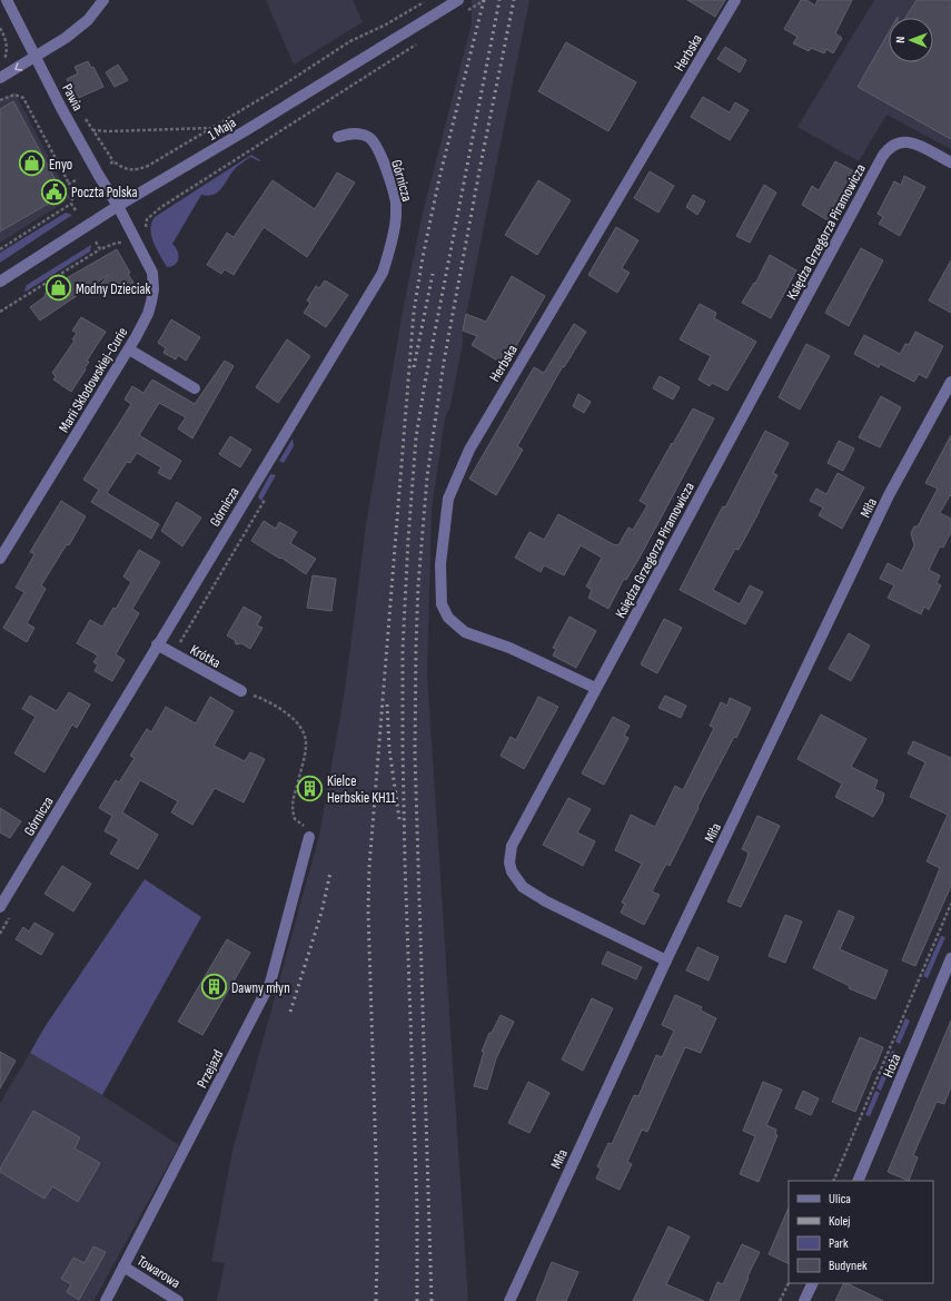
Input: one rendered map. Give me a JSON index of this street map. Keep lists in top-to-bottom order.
{
  "streets": {
    "street": [
      "Herbska",
      "Pawia",
      "1 Maja",
      "Górnicza",
      "Księdza Grzegorza Piramowicza",
      "Marii Skłodowskiej-Curie",
      "Miła",
      "Krótka",
      "Hoża",
      "Przejazd",
      "Towarowa"
    ]
  },
  "crossings": [
    ["Herbska", "Księdza Grzegorza Piramowicza"],
    ["Pawia", "1 Maja"],
    ["Pawia", "Marii Skłodowskiej-Curie"],
    ["1 Maja", "Marii Skłodowskiej-Curie"],
    ["Górnicza", "Krótka"],
    ["Księdza Grzegorza Piramowicza", "Miła"],
    ["Przejazd", "Towarowa"]
  ],
  "places": {
    "shop": ["Enyo", "Modny Dzieciak"],
    "public building": ["Poczta Polska"],
    "building": ["Kielce Herbskie KH11", "Dawny młyn"]
  },
  "legend": [
    "Ulica",
    "Kolej",
    "Park",
    "Budynek"
  ],
  "north": "left"
}
